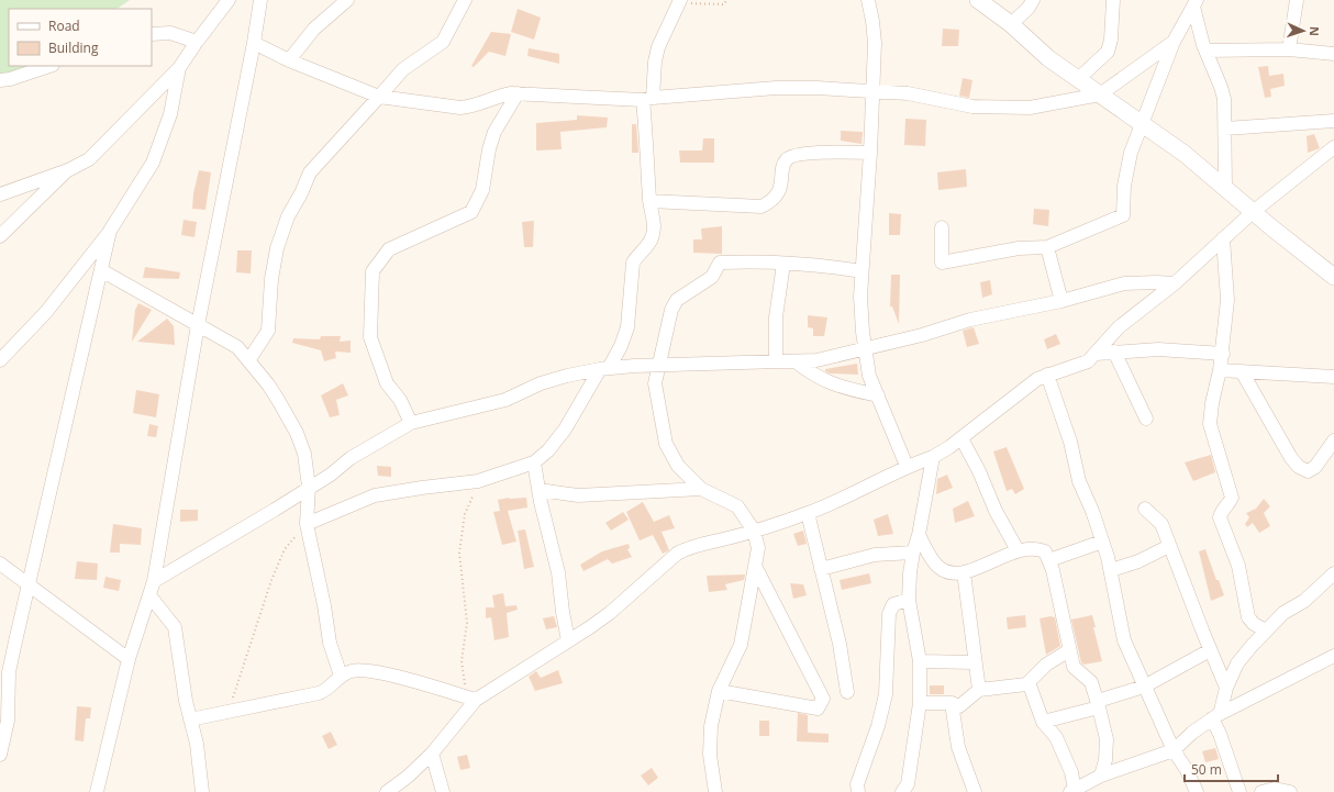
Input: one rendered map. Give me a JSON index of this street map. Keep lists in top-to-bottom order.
{
  "legend": ["Road", "Building"],
  "scale_bar": "50 m",
  "north": "right"
}
